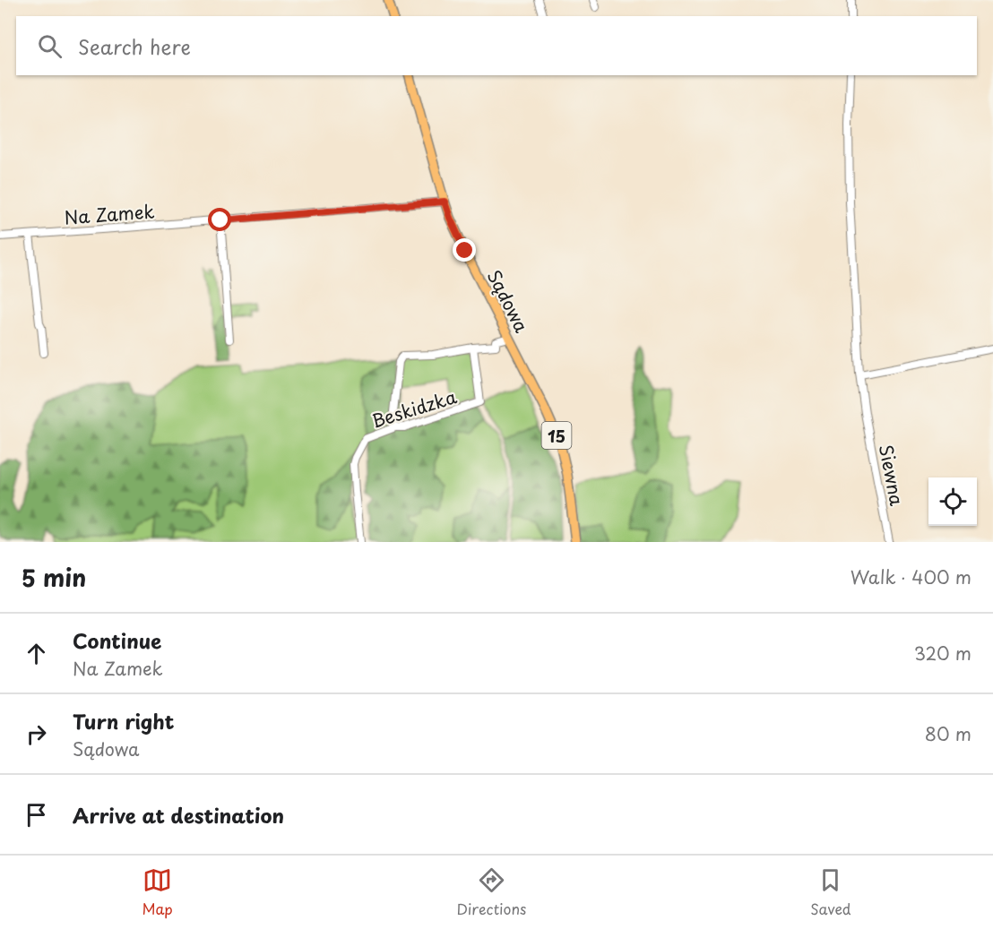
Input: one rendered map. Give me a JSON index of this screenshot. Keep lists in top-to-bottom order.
{
  "streets": {
    "main road": ["Sądowa", "15"],
    "street": ["Na Zamek", "Beskidzka", "Siewna"]
  },
  "crossings": [
    ["Na Zamek", "Sądowa"]
  ],
  "page": {
    "search": "Search here",
    "heading": ["5 min", "Walk · 400 m"],
    "list": [
      ["Continue", "Na Zamek", "320 m"],
      ["Turn right", "Sądowa", "80 m"],
      "Arrive at destination"
    ],
    "nav": ["Map", "Directions", "Saved"]
  }
}
